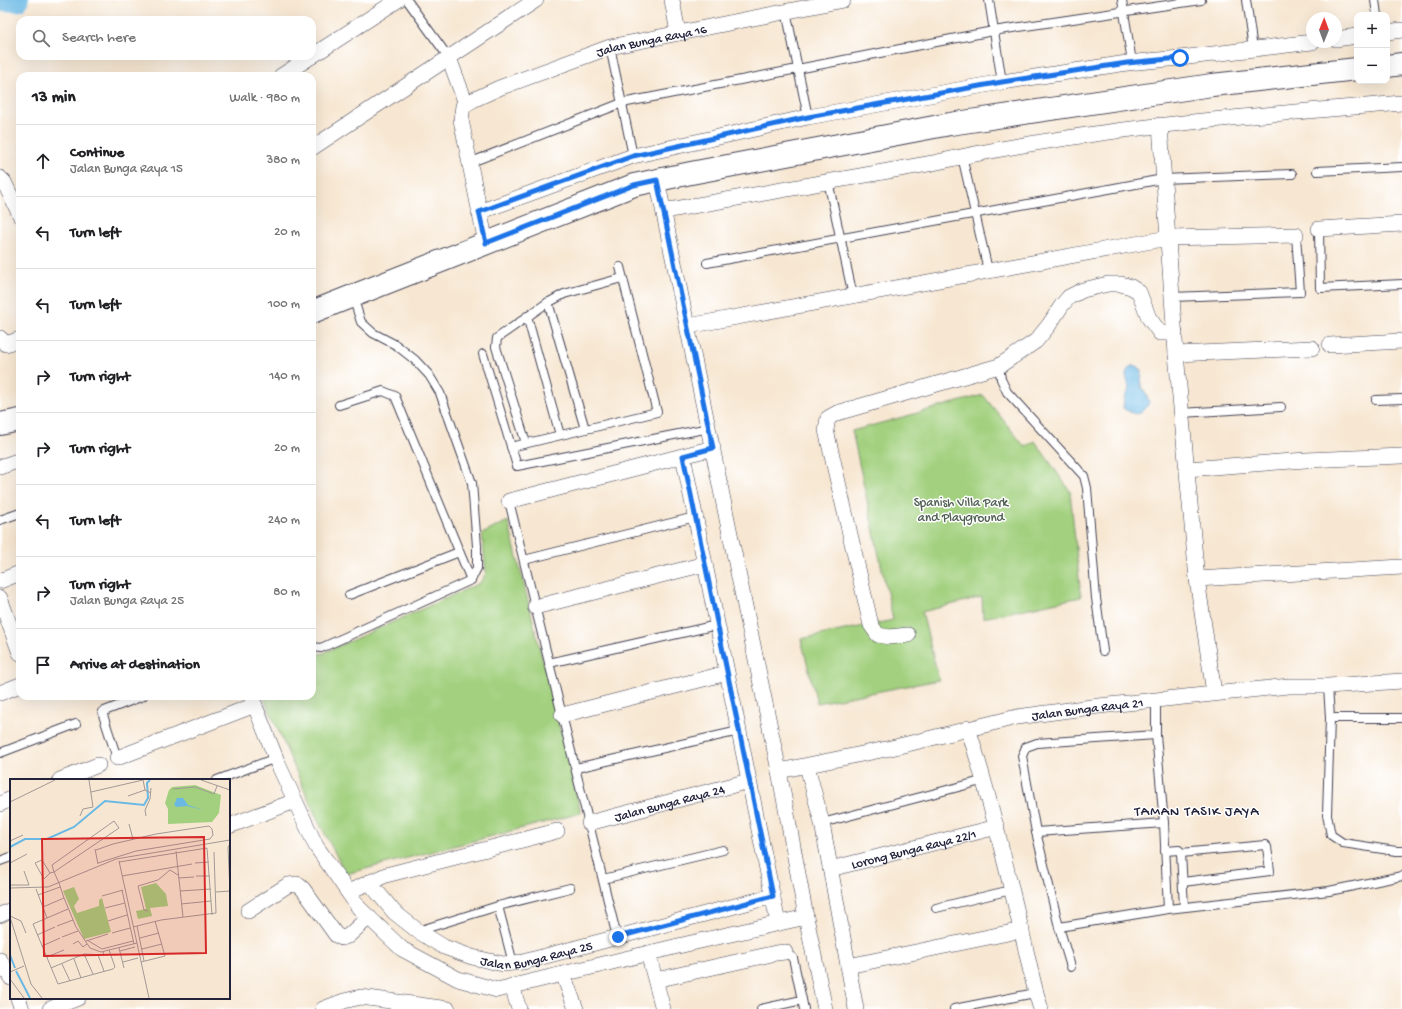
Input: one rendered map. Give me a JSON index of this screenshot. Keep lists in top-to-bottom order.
{
  "streets": {
    "street": [
      "Jalan Bunga Raya 16",
      "Jalan Bunga Raya 21",
      "Jalan Bunga Raya 24",
      "Lorong Bunga Raya 22/1",
      "Jalan Bunga Raya 25"
    ]
  },
  "districts": ["TAMAN TASIK JAYA"],
  "parks": ["Spanish Villa Park and Playground"],
  "north": "top",
  "page": {
    "map_buttons": ["+", "−"],
    "search": "Search here",
    "heading": ["13 min", "Walk · 980 m"],
    "list": [
      ["Continue", "Jalan Bunga Raya 15", "380 m"],
      ["Turn left", "20 m"],
      ["Turn left", "100 m"],
      ["Turn right", "140 m"],
      ["Turn right", "20 m"],
      ["Turn left", "240 m"],
      ["Turn right", "Jalan Bunga Raya 25", "80 m"],
      "Arrive at destination"
    ]
  }
}
